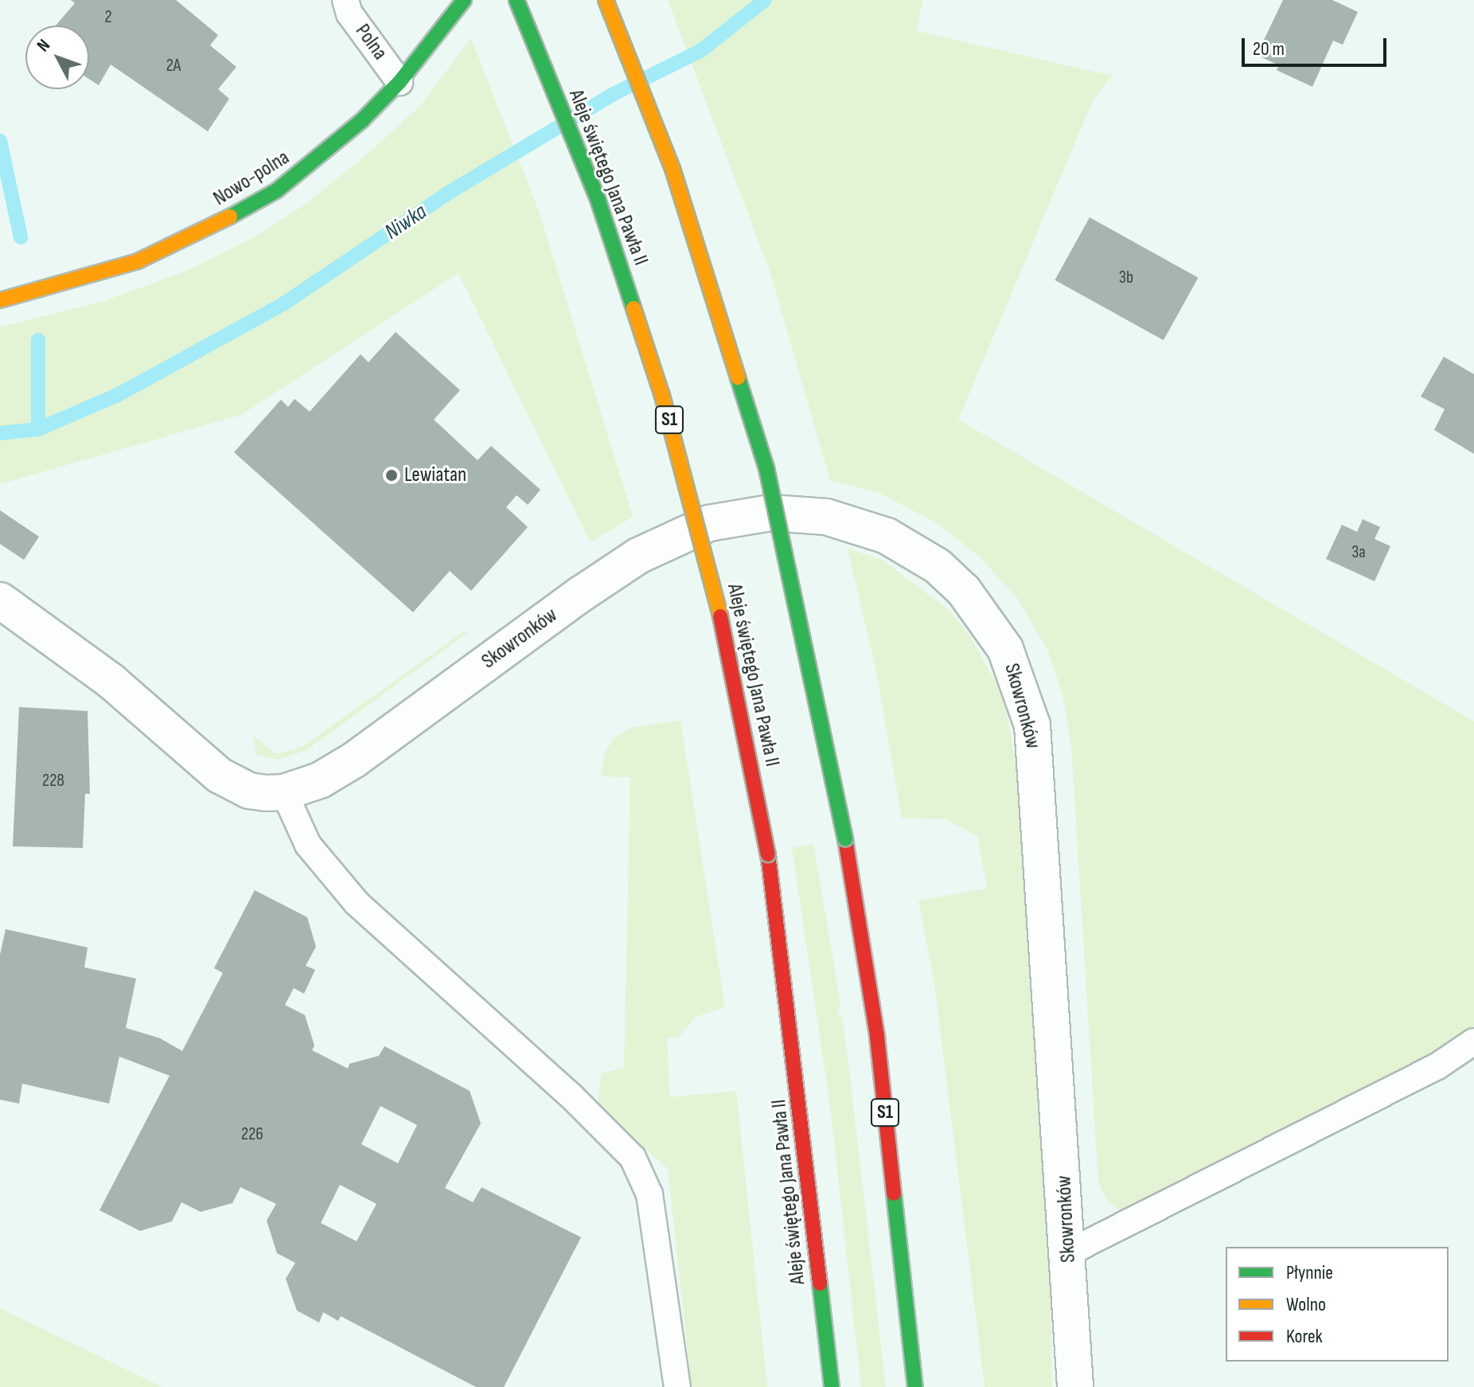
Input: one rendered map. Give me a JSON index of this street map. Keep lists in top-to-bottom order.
{
  "streets": {
    "main road": ["Aleje świętego Jana Pawła II", "Nowo-polna", "S1"],
    "street": ["Skowronków"],
    "lane": ["Polna"]
  },
  "crossings": [
    ["Polna", "Nowo-polna"]
  ],
  "water": ["Niwka"],
  "places": ["Lewiatan"],
  "house_numbers": [
    "2",
    "2A",
    "3b",
    "3a",
    "228",
    "226"
  ],
  "legend": ["Płynnie", "Wolno", "Korek"],
  "scale_bar": "20 m",
  "north": "top left"
}
